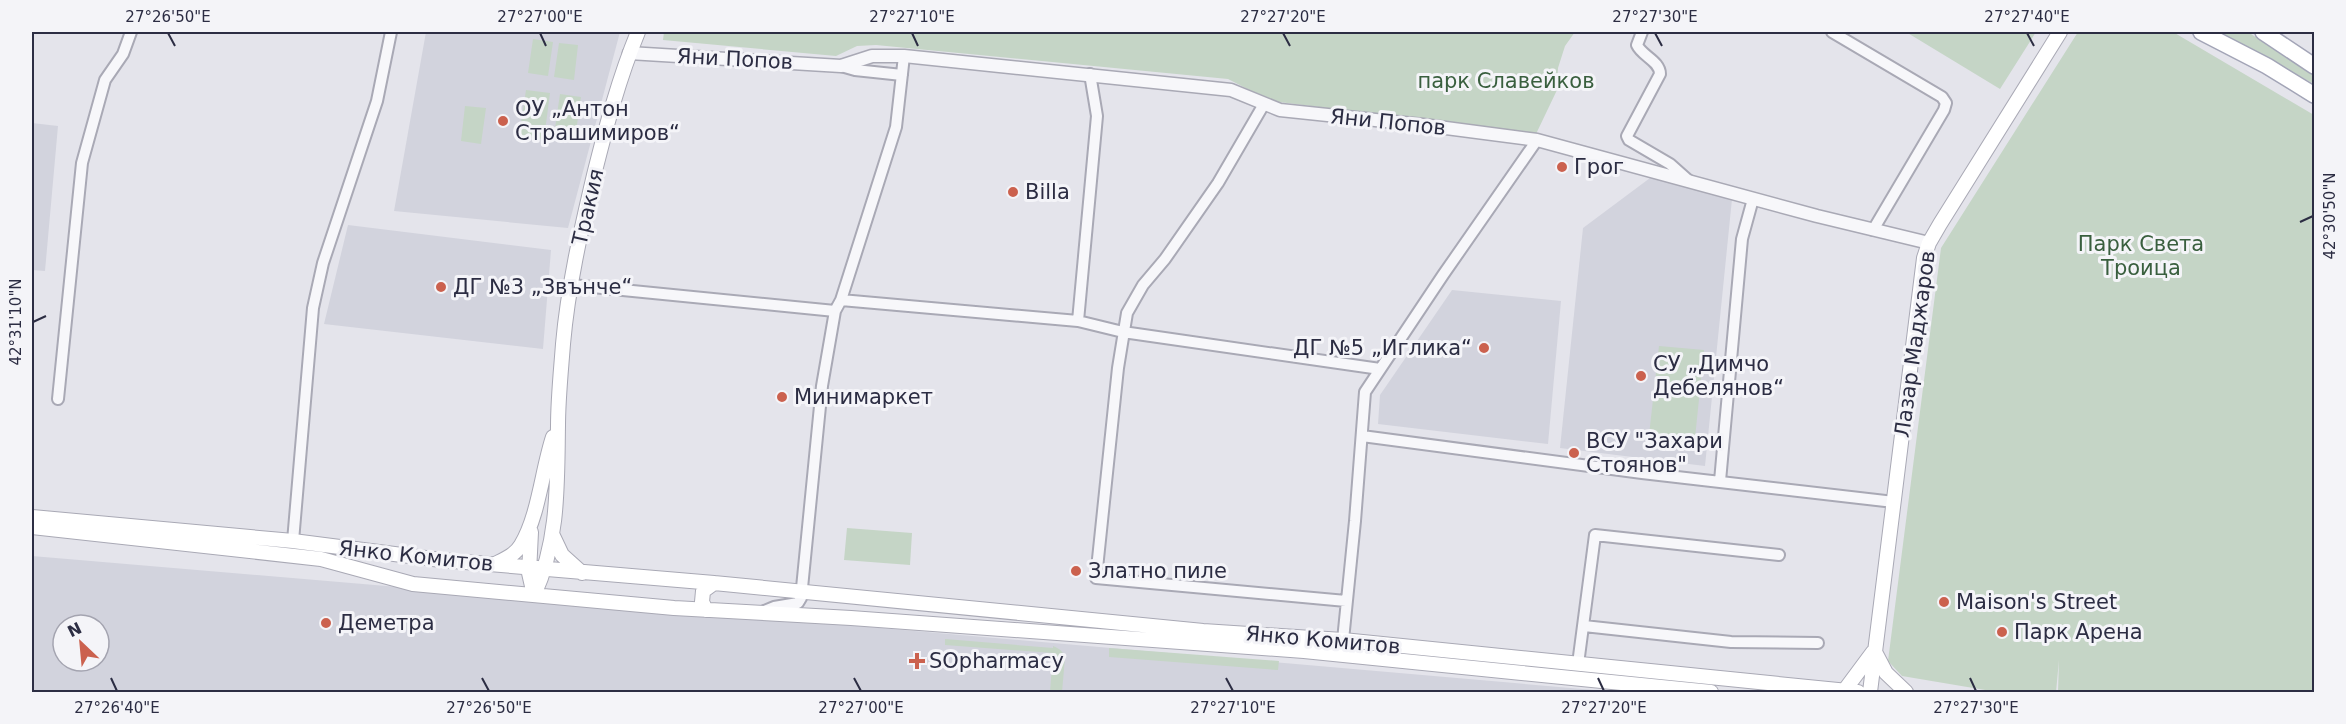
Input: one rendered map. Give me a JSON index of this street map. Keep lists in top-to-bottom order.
{
  "streets": {
    "main road": ["Тракия", "Лазар Маджаров", "Янко Комитов"],
    "street": ["Яни Попов"]
  },
  "crossings": [
    ["Яни Попов", "Тракия"],
    ["Яни Попов", "Лазар Маджаров"],
    ["Тракия", "Янко Комитов"]
  ],
  "parks": ["парк Славейков", "Парк Света Троица"],
  "places": {
    "other": [
      "ОУ „Антон Страшимиров“",
      "Грог",
      "Billa",
      "ДГ №3 „Звънче“",
      "ДГ №5 „Иглика“",
      "СУ „Димчо Дебелянов“",
      "Минимаркет",
      "ВСУ \"Захари Стоянов\"",
      "Златно пиле",
      "Maison's Street",
      "Деметра",
      "Парк Арена"
    ],
    "health": ["SOpharmacy"]
  },
  "north": "top left",
  "coordinates": [
    "27°26'50\"E",
    "27°27'00\"E",
    "27°27'10\"E",
    "27°27'20\"E",
    "27°27'30\"E",
    "27°27'40\"E",
    "42°30'50\"N",
    "42°31'10\"N",
    "27°26'40\"E"
  ]
}
